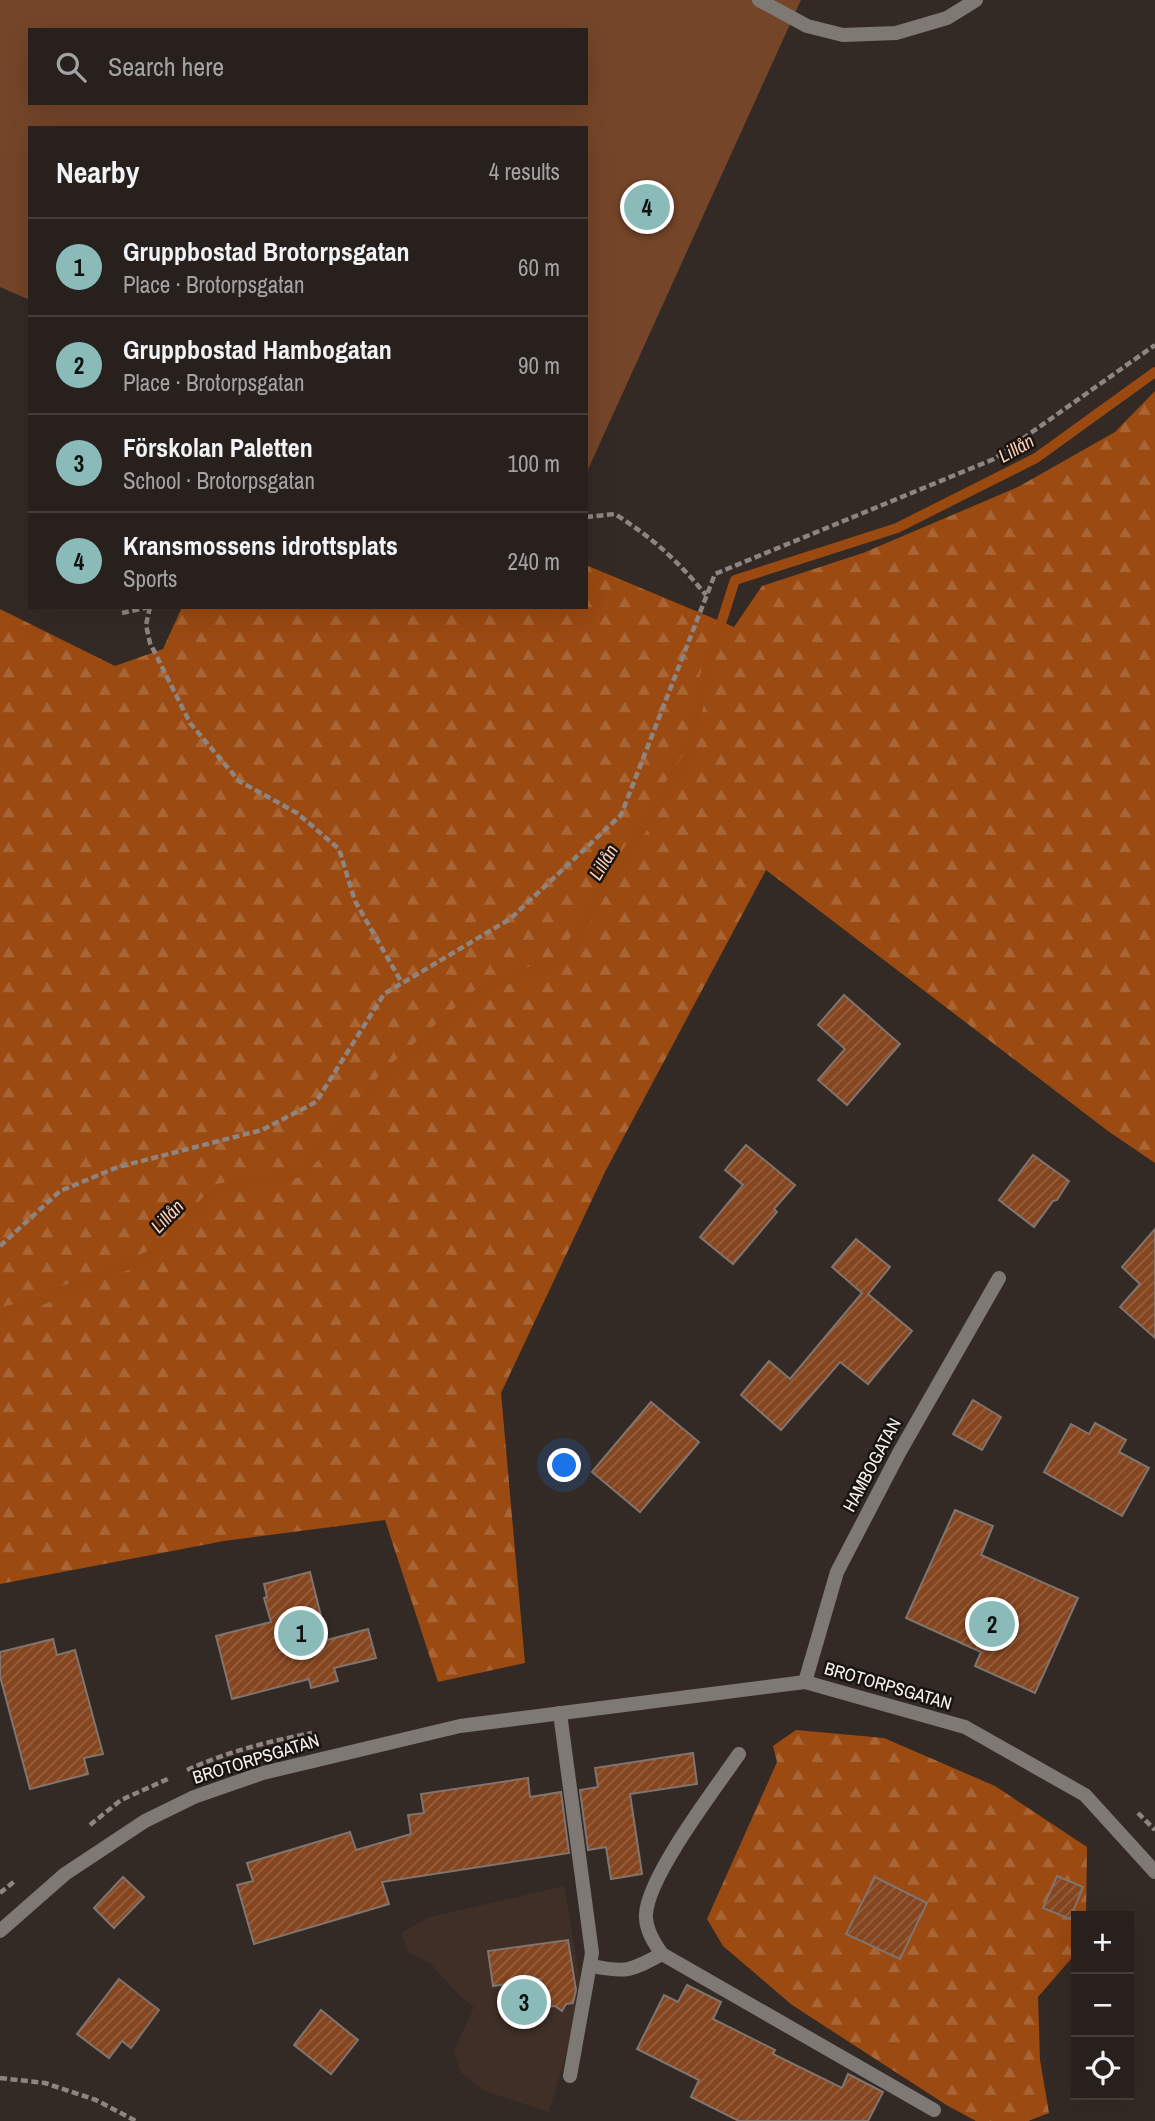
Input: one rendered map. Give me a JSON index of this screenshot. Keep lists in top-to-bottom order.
{
  "streets": {
    "street": ["HAMBOGATAN", "BROTORPSGATAN"]
  },
  "crossings": [
    ["HAMBOGATAN", "BROTORPSGATAN"]
  ],
  "water": ["Lillån"],
  "page": {
    "search": "Search here",
    "heading": ["Nearby", "4 results"],
    "pins": [
      "4",
      "2",
      "1",
      "3"
    ],
    "list": [
      {
        "mark": "1",
        "name": "Gruppbostad Brotorpsgatan",
        "note": "Place · Brotorpsgatan",
        "value": "60 m"
      },
      {
        "mark": "2",
        "name": "Gruppbostad Hambogatan",
        "note": "Place · Brotorpsgatan",
        "value": "90 m"
      },
      {
        "mark": "3",
        "name": "Förskolan Paletten",
        "note": "School · Brotorpsgatan",
        "value": "100 m"
      },
      {
        "mark": "4",
        "name": "Kransmossens idrottsplats",
        "note": "Sports",
        "value": "240 m"
      }
    ],
    "map_buttons": ["+", "−"]
  }
}
